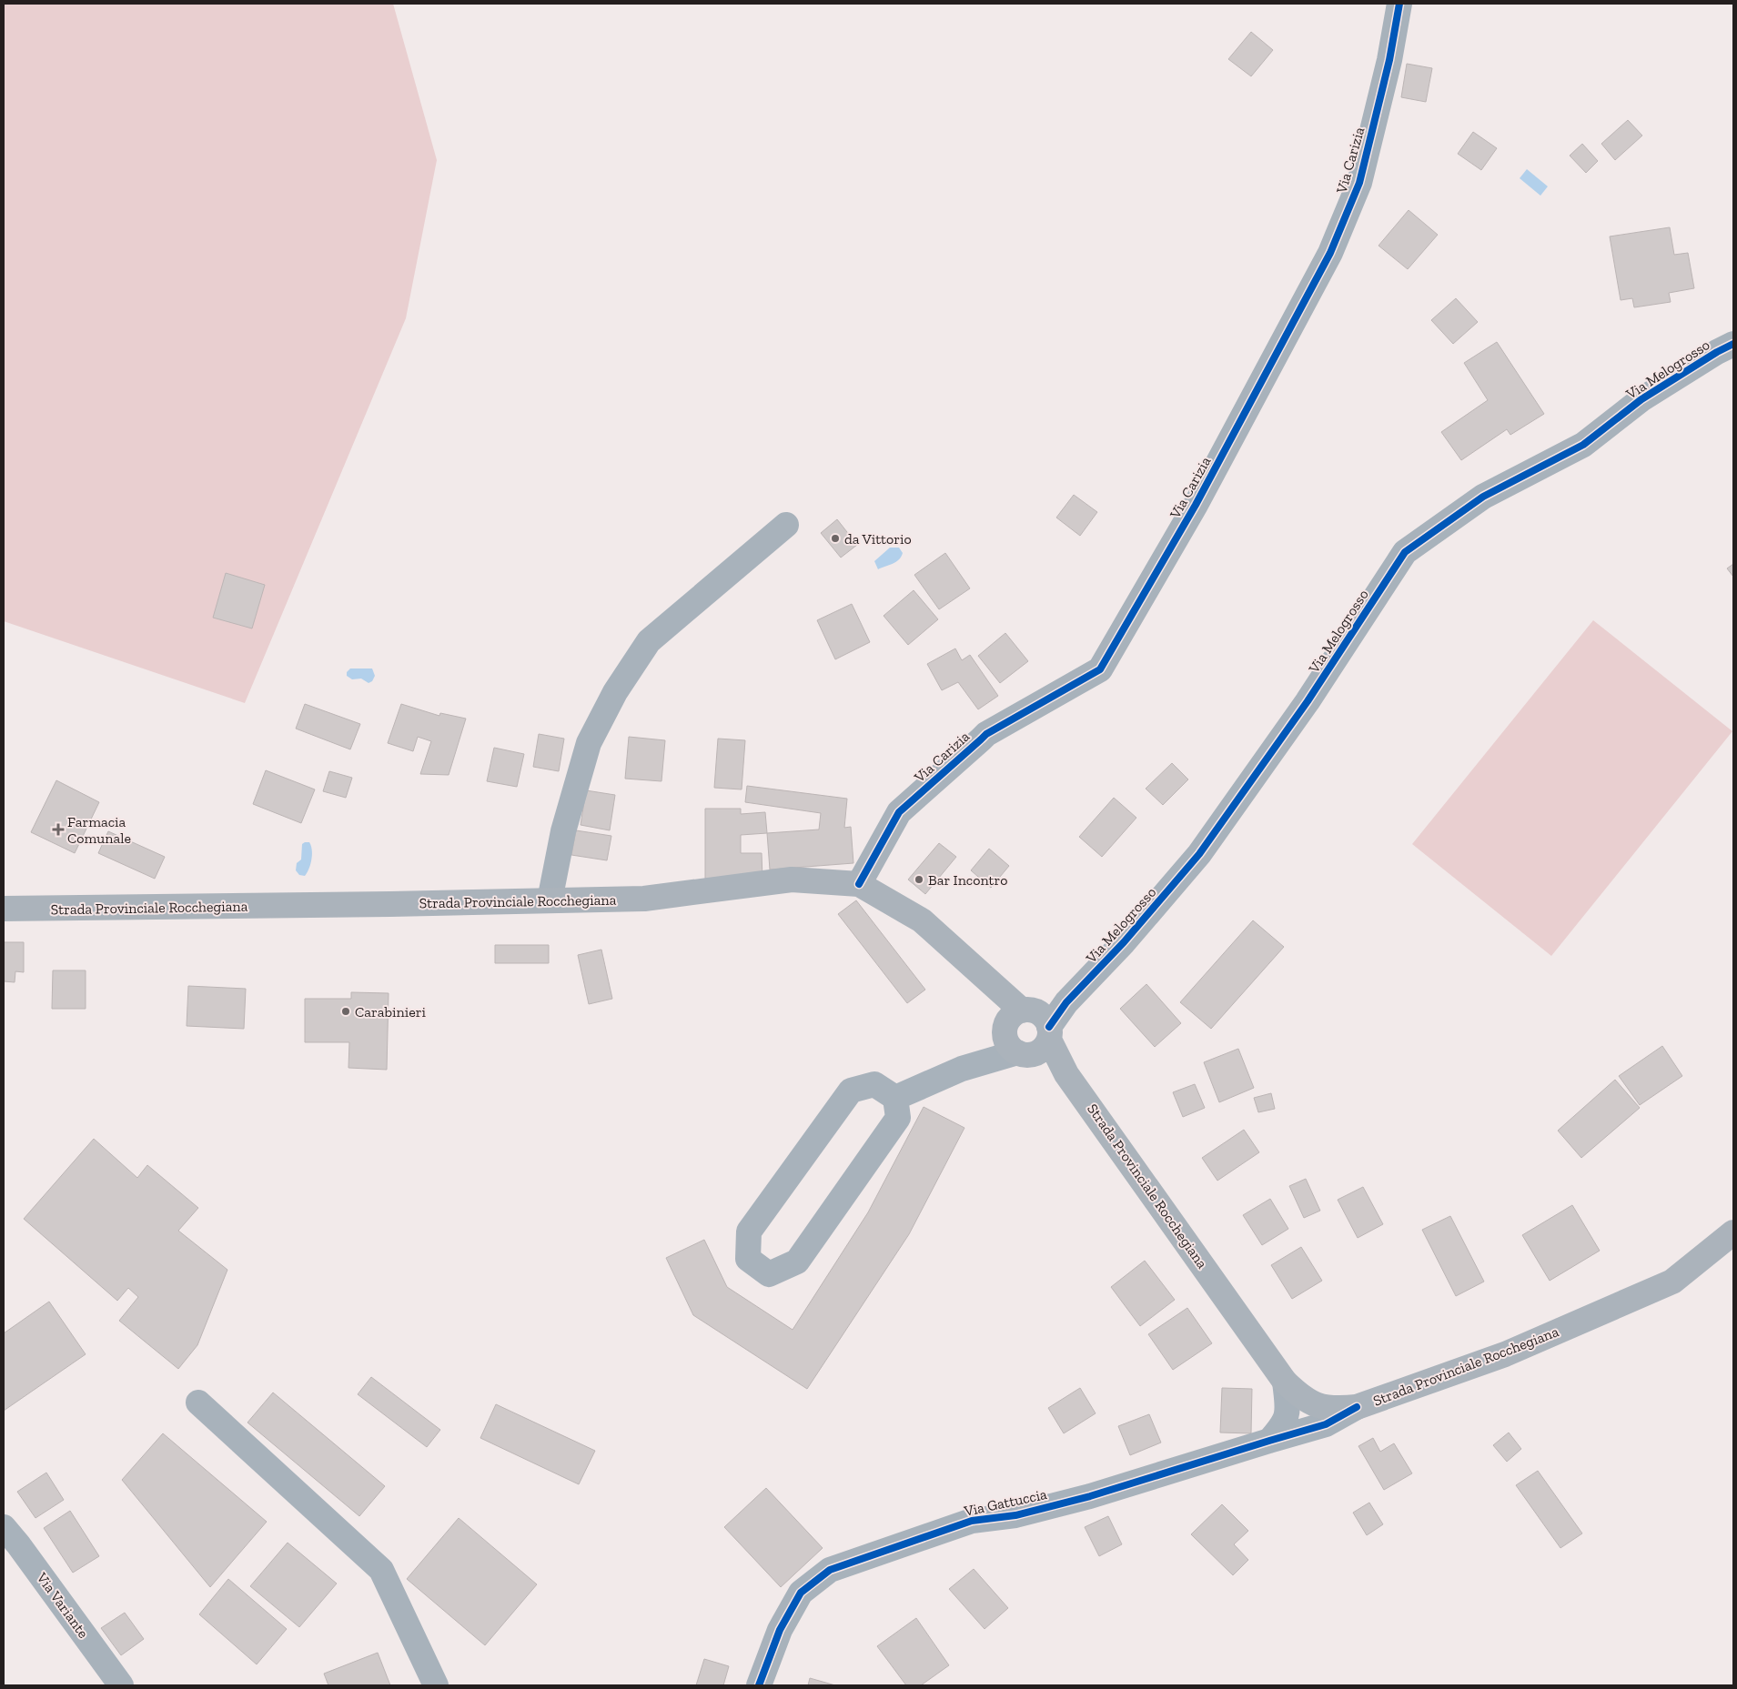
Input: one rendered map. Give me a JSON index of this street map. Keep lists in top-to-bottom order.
{
  "streets": {
    "main road": ["Strada Provinciale Rocchegiana"],
    "street": [
      "Via Carizia",
      "Via Melogrosso",
      "Via Gattuccia",
      "Via Variante"
    ]
  },
  "crossings": [
    ["Via Carizia", "Strada Provinciale Rocchegiana"],
    ["Via Melogrosso", "Strada Provinciale Rocchegiana"],
    ["Strada Provinciale Rocchegiana", "Via Gattuccia"]
  ],
  "places": {
    "other": ["da Vittorio", "Bar Incontro", "Carabinieri"],
    "health": ["Farmacia Comunale"]
  }
}
